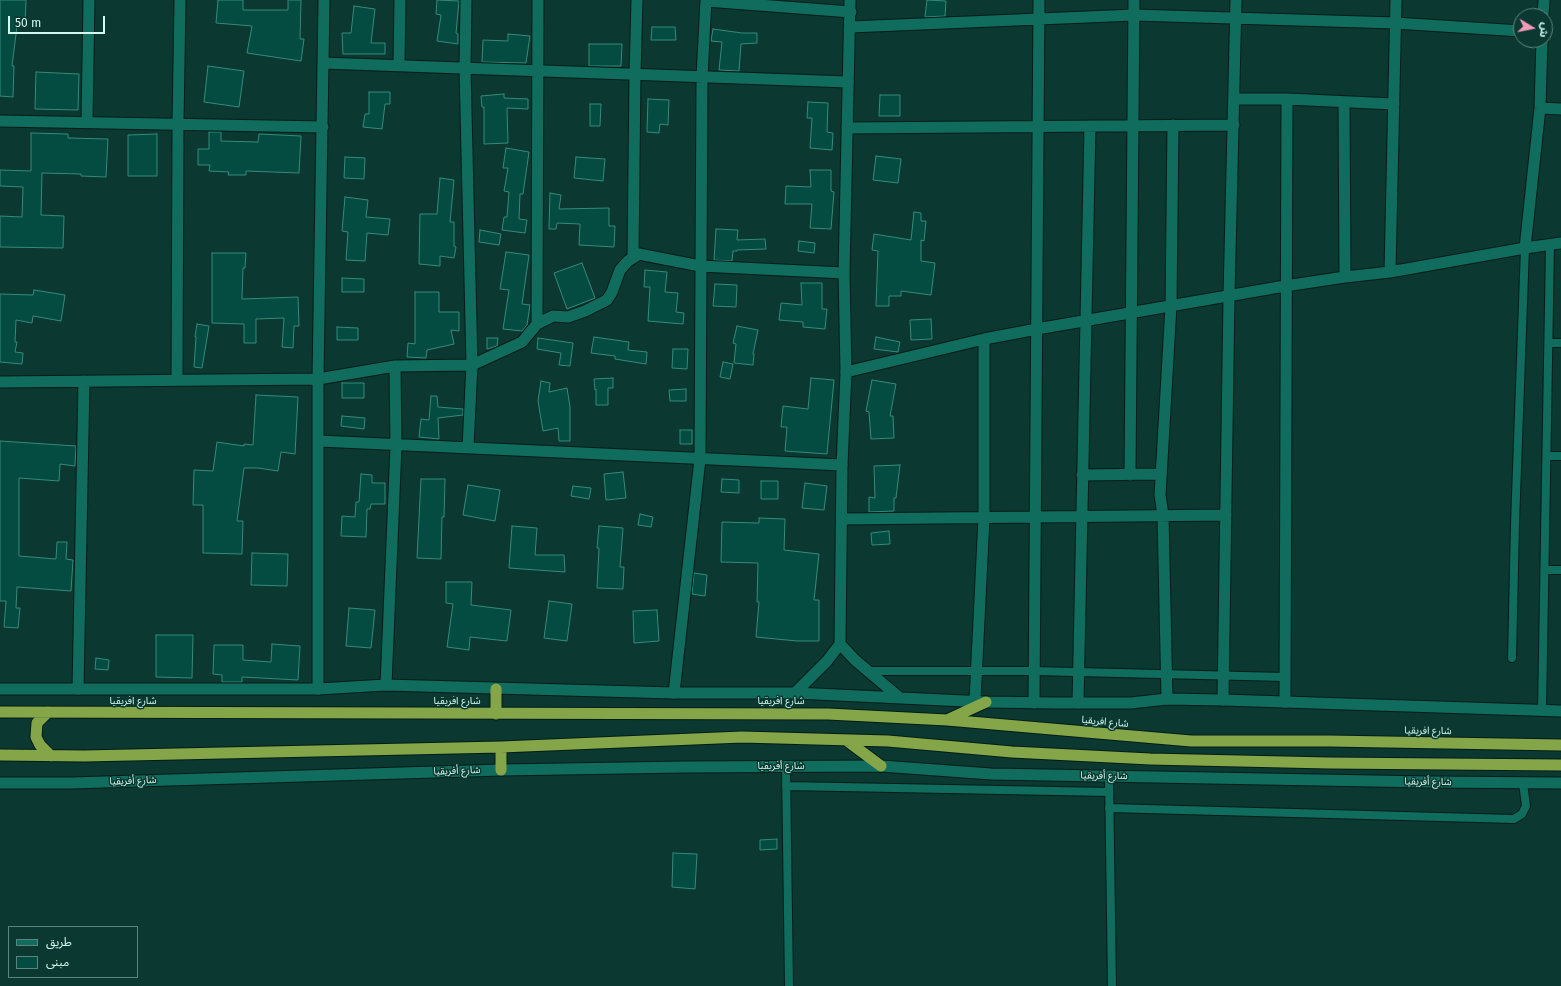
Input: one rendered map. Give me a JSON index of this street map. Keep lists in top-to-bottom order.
{
  "streets": {
    "highway": ["شارع افريقيا"],
    "street": ["شارع أفريقيا"]
  },
  "legend": ["طريق", "مبنى"],
  "scale_bar": "50 m",
  "north": "right"
}
